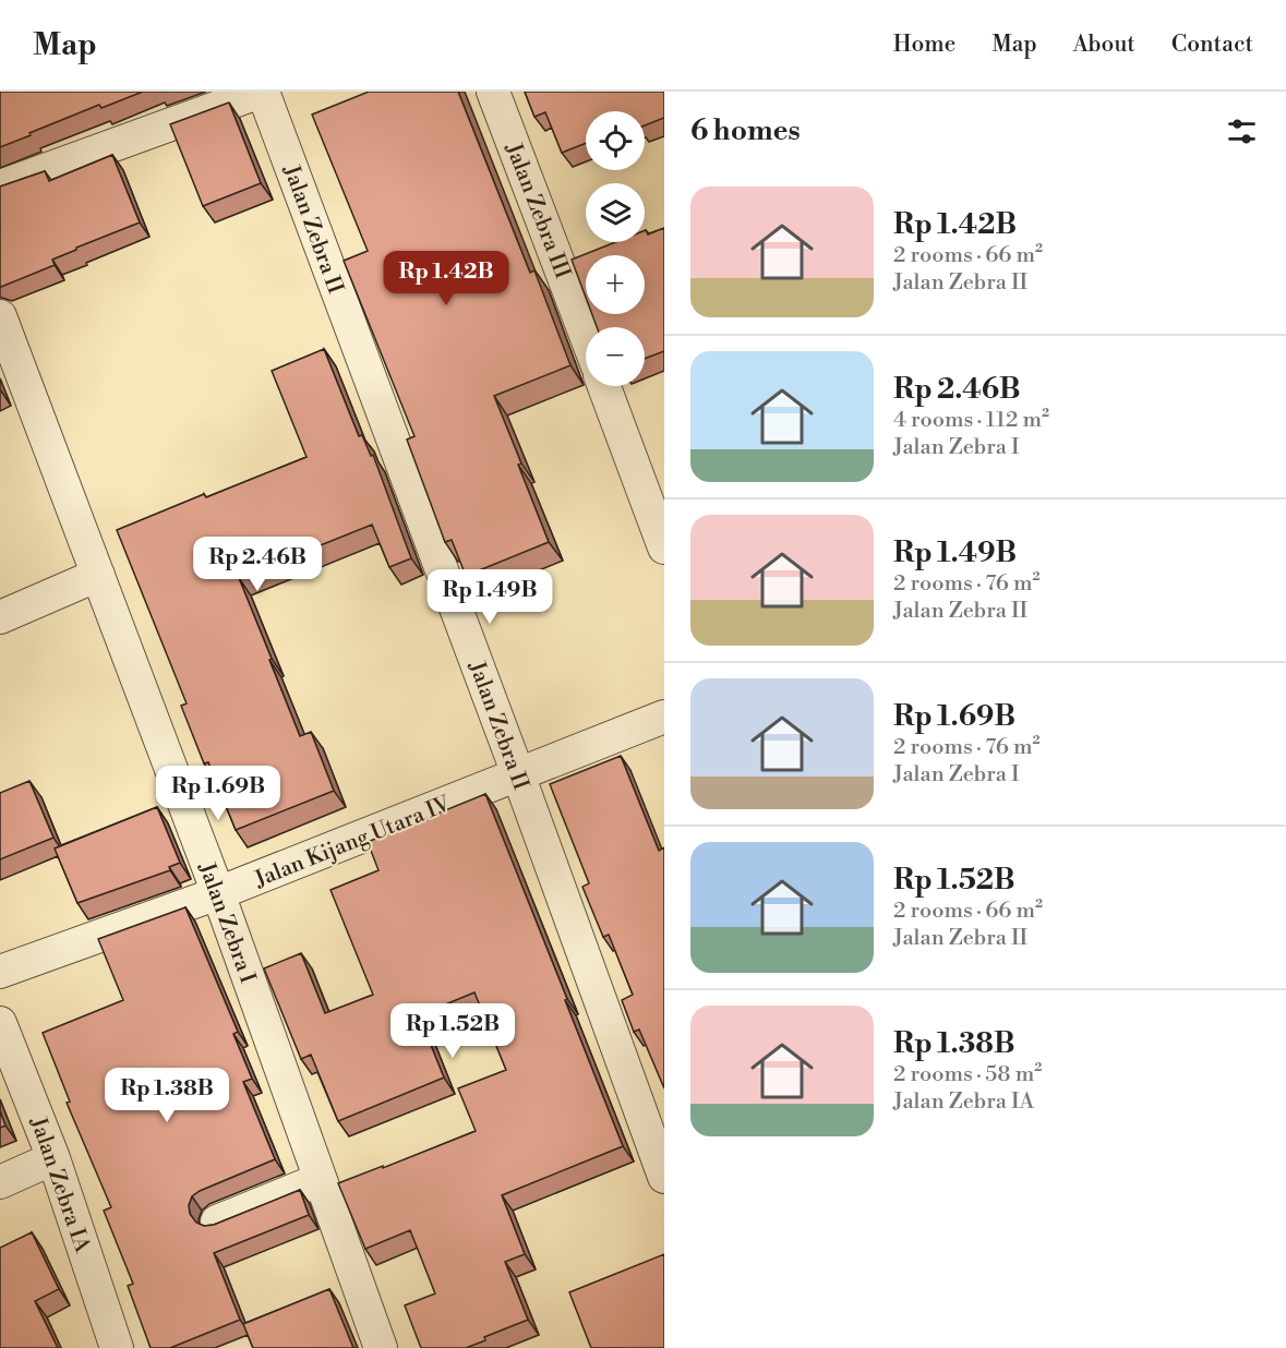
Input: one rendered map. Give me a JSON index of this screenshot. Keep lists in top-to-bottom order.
{
  "streets": {
    "street": [
      "Jalan Zebra III",
      "Jalan Zebra II",
      "Jalan Kijang Utara IV",
      "Jalan Zebra I",
      "Jalan Zebra IA"
    ]
  },
  "crossings": [
    ["Jalan Zebra II", "Jalan Kijang Utara IV"],
    ["Jalan Kijang Utara IV", "Jalan Zebra I"]
  ],
  "page": {
    "header": "Map",
    "nav": [
      "Home",
      "Map",
      "About",
      "Contact"
    ],
    "heading": "6 homes",
    "map_buttons": ["+", "−"],
    "list": [
      {
        "name": "Rp 1.42B",
        "note": "2 rooms · 66 m² · Jalan Zebra II"
      },
      {
        "name": "Rp 2.46B",
        "note": "4 rooms · 112 m² · Jalan Zebra I"
      },
      {
        "name": "Rp 1.49B",
        "note": "2 rooms · 76 m² · Jalan Zebra II"
      },
      {
        "name": "Rp 1.69B",
        "note": "2 rooms · 76 m² · Jalan Zebra I"
      },
      {
        "name": "Rp 1.52B",
        "note": "2 rooms · 66 m² · Jalan Zebra II"
      },
      {
        "name": "Rp 1.38B",
        "note": "2 rooms · 58 m² · Jalan Zebra IA"
      }
    ],
    "price": [
      "Rp 1.42B",
      "Rp 2.46B",
      "Rp 1.49B",
      "Rp 1.69B",
      "Rp 1.52B",
      "Rp 1.38B"
    ]
  }
}
